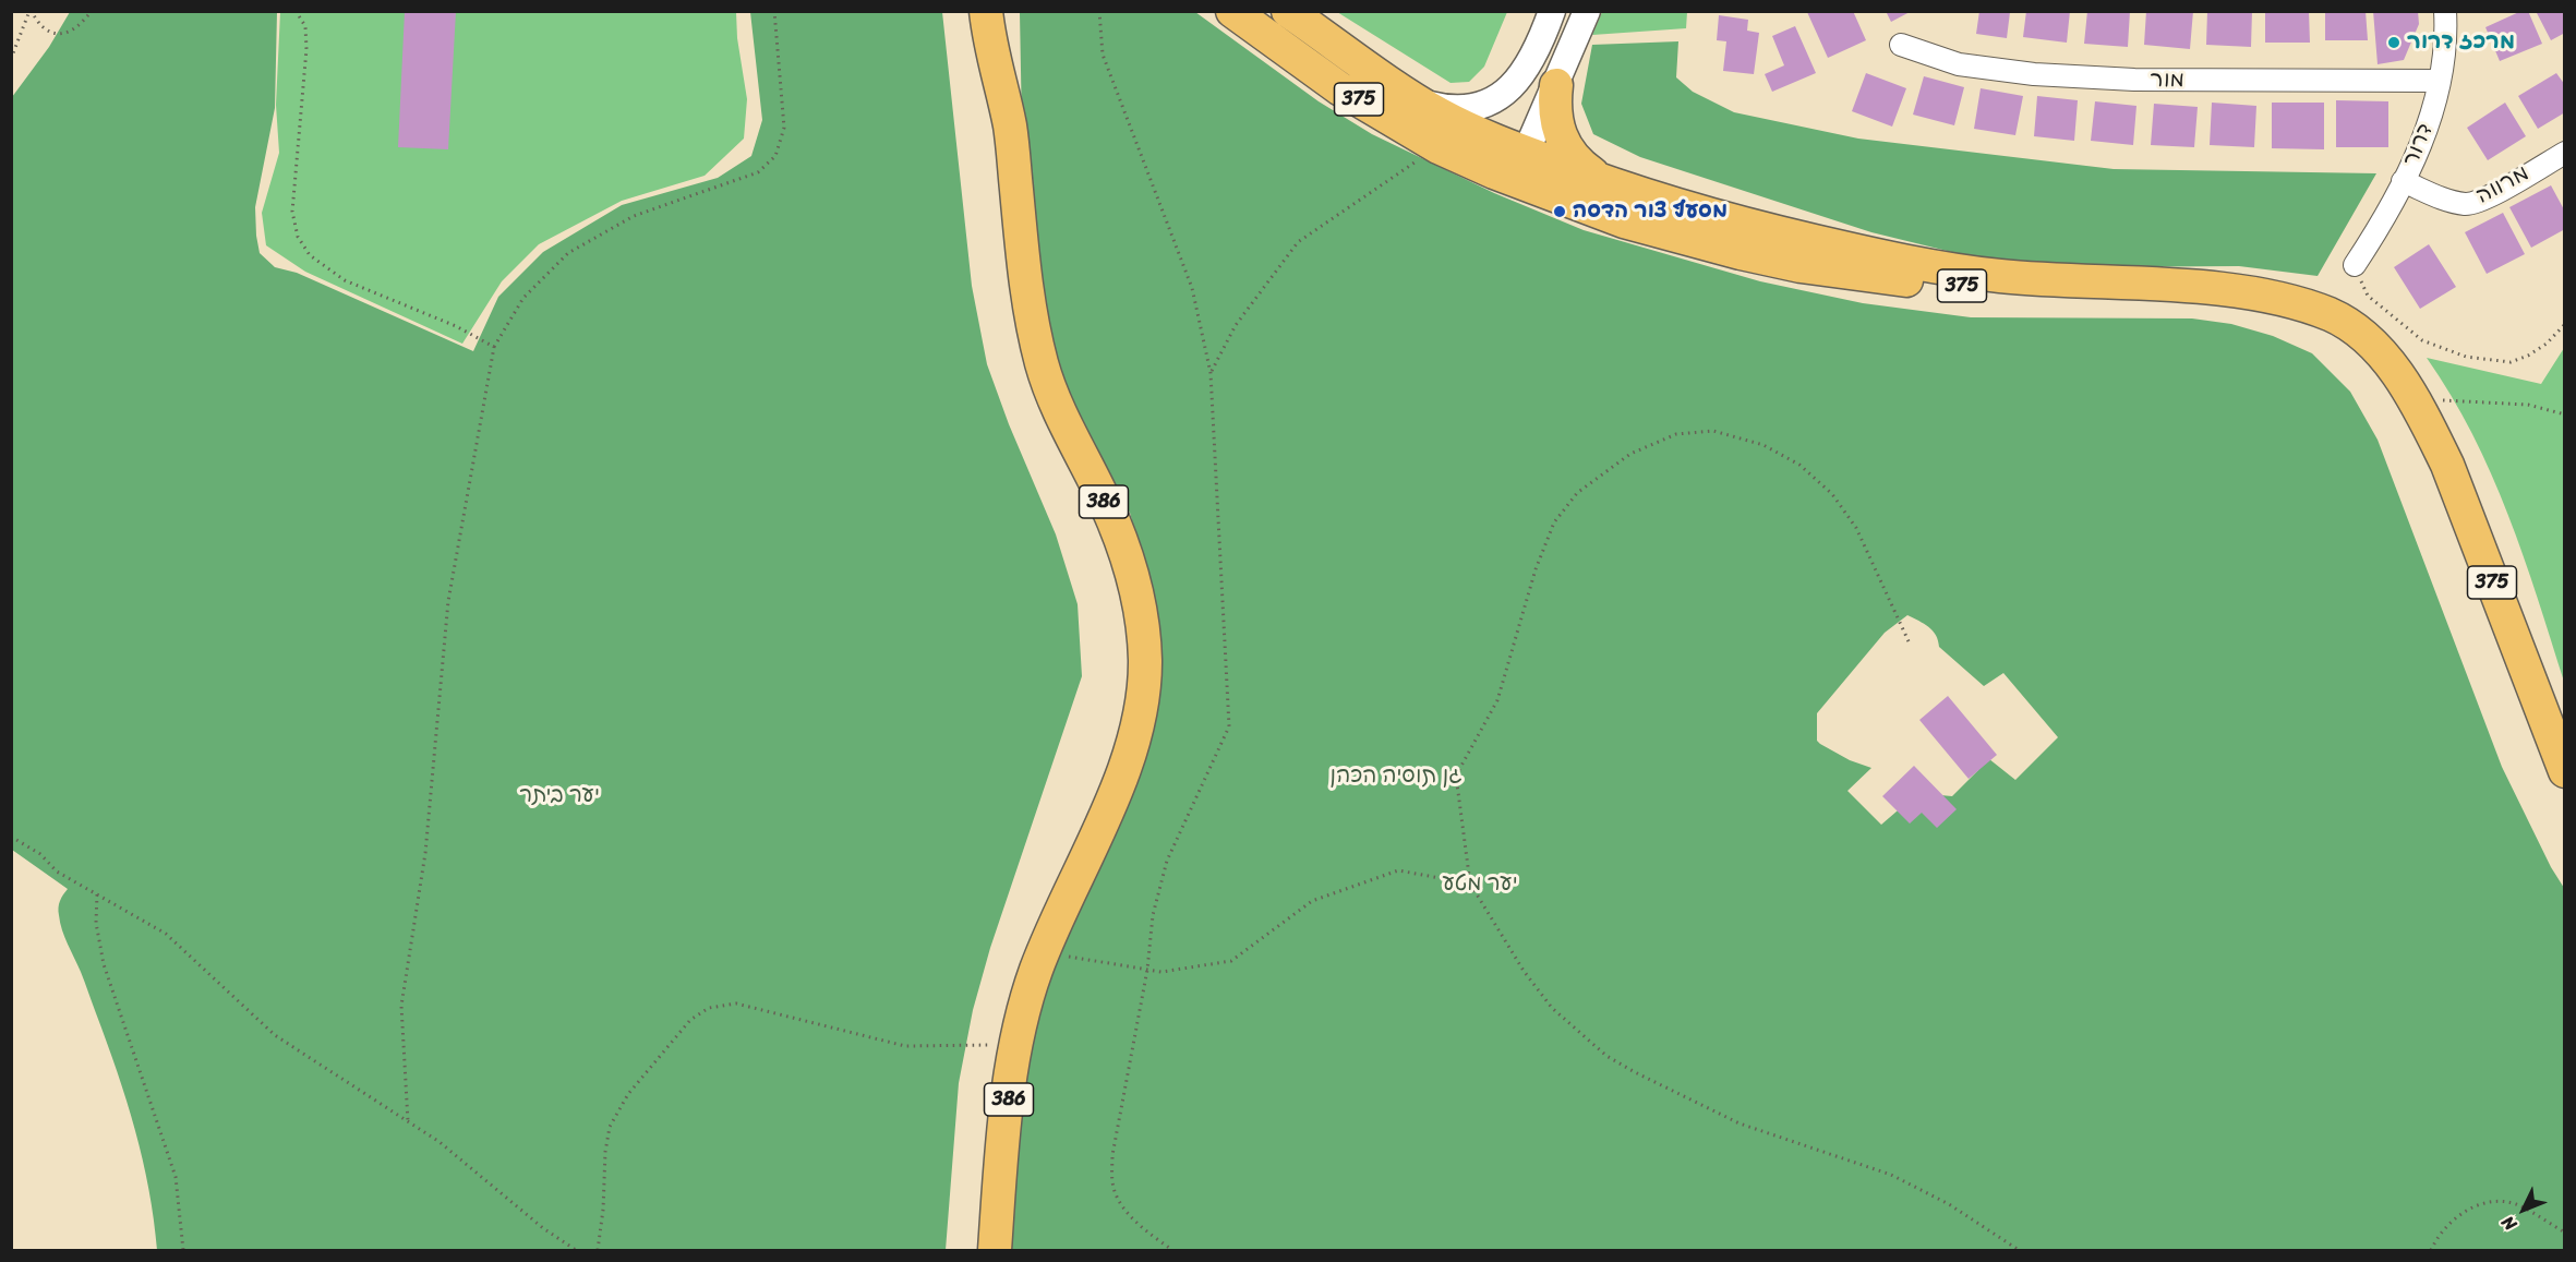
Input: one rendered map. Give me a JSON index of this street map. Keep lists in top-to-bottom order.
{
  "streets": {
    "main road": ["375", "386"],
    "street": ["מור", "דרור", "מרווה"]
  },
  "crossings": [
    ["מור", "דרור"],
    ["דרור", "מרווה"]
  ],
  "parks": ["גן תוסיה הכהן", "יער ביתר", "יער מטע"],
  "places": ["מרכז דרור", "מסעף צור הדסה"],
  "north": "bottom left"
}
